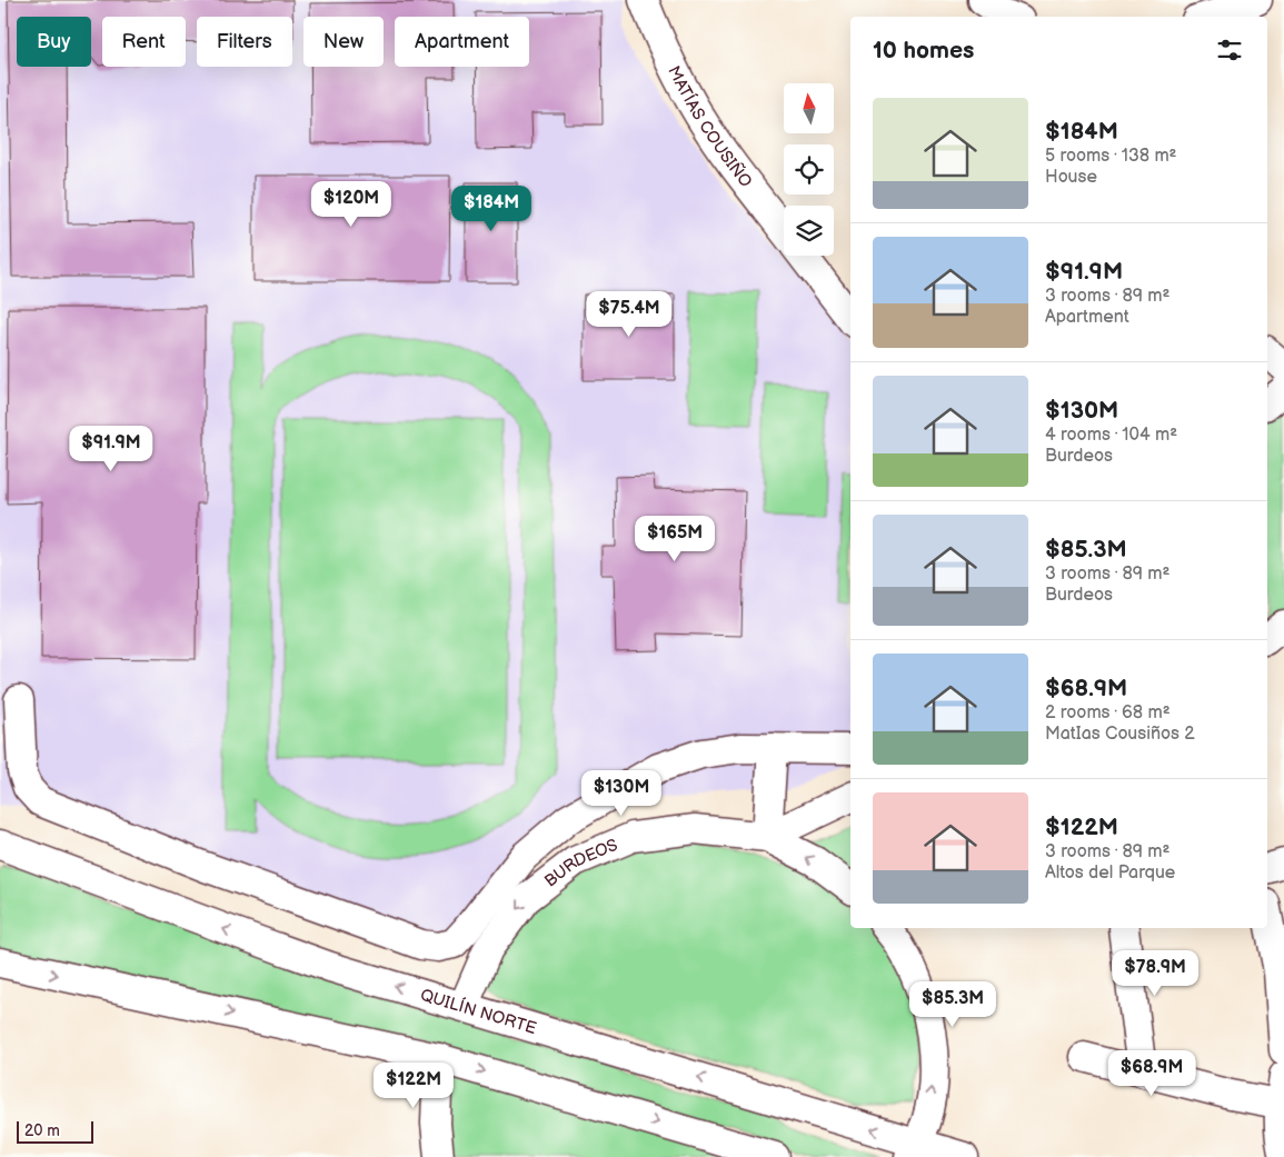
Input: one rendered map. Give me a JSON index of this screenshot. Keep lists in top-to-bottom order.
{
  "streets": {
    "street": ["MATÍAS COUSIÑO", "BURDEOS", "QUILÍN NORTE"]
  },
  "crossings": [
    ["BURDEOS", "QUILÍN NORTE"]
  ],
  "one_way": ["BURDEOS"],
  "scale_bar": "20 m",
  "north": "top",
  "page": {
    "chip": [
      "Buy",
      "Rent",
      "Filters",
      "New",
      "Apartment"
    ],
    "heading": "10 homes",
    "list": [
      {
        "name": "$184M",
        "note": "5 rooms · 138 m² · House"
      },
      {
        "name": "$91.9M",
        "note": "3 rooms · 89 m² · Apartment"
      },
      {
        "name": "$130M",
        "note": "4 rooms · 104 m² · Burdeos"
      },
      {
        "name": "$85.3M",
        "note": "3 rooms · 89 m² · Burdeos"
      },
      {
        "name": "$68.9M",
        "note": "2 rooms · 68 m² · MatIas Cousiños 2"
      },
      {
        "name": "$122M",
        "note": "3 rooms · 89 m² · Altos del Parque"
      }
    ],
    "price": [
      "$120M",
      "$184M",
      "$75.4M",
      "$91.9M",
      "$165M",
      "$130M",
      "$78.9M",
      "$85.3M",
      "$68.9M",
      "$122M"
    ],
    "scale": "20 m"
  }
}
